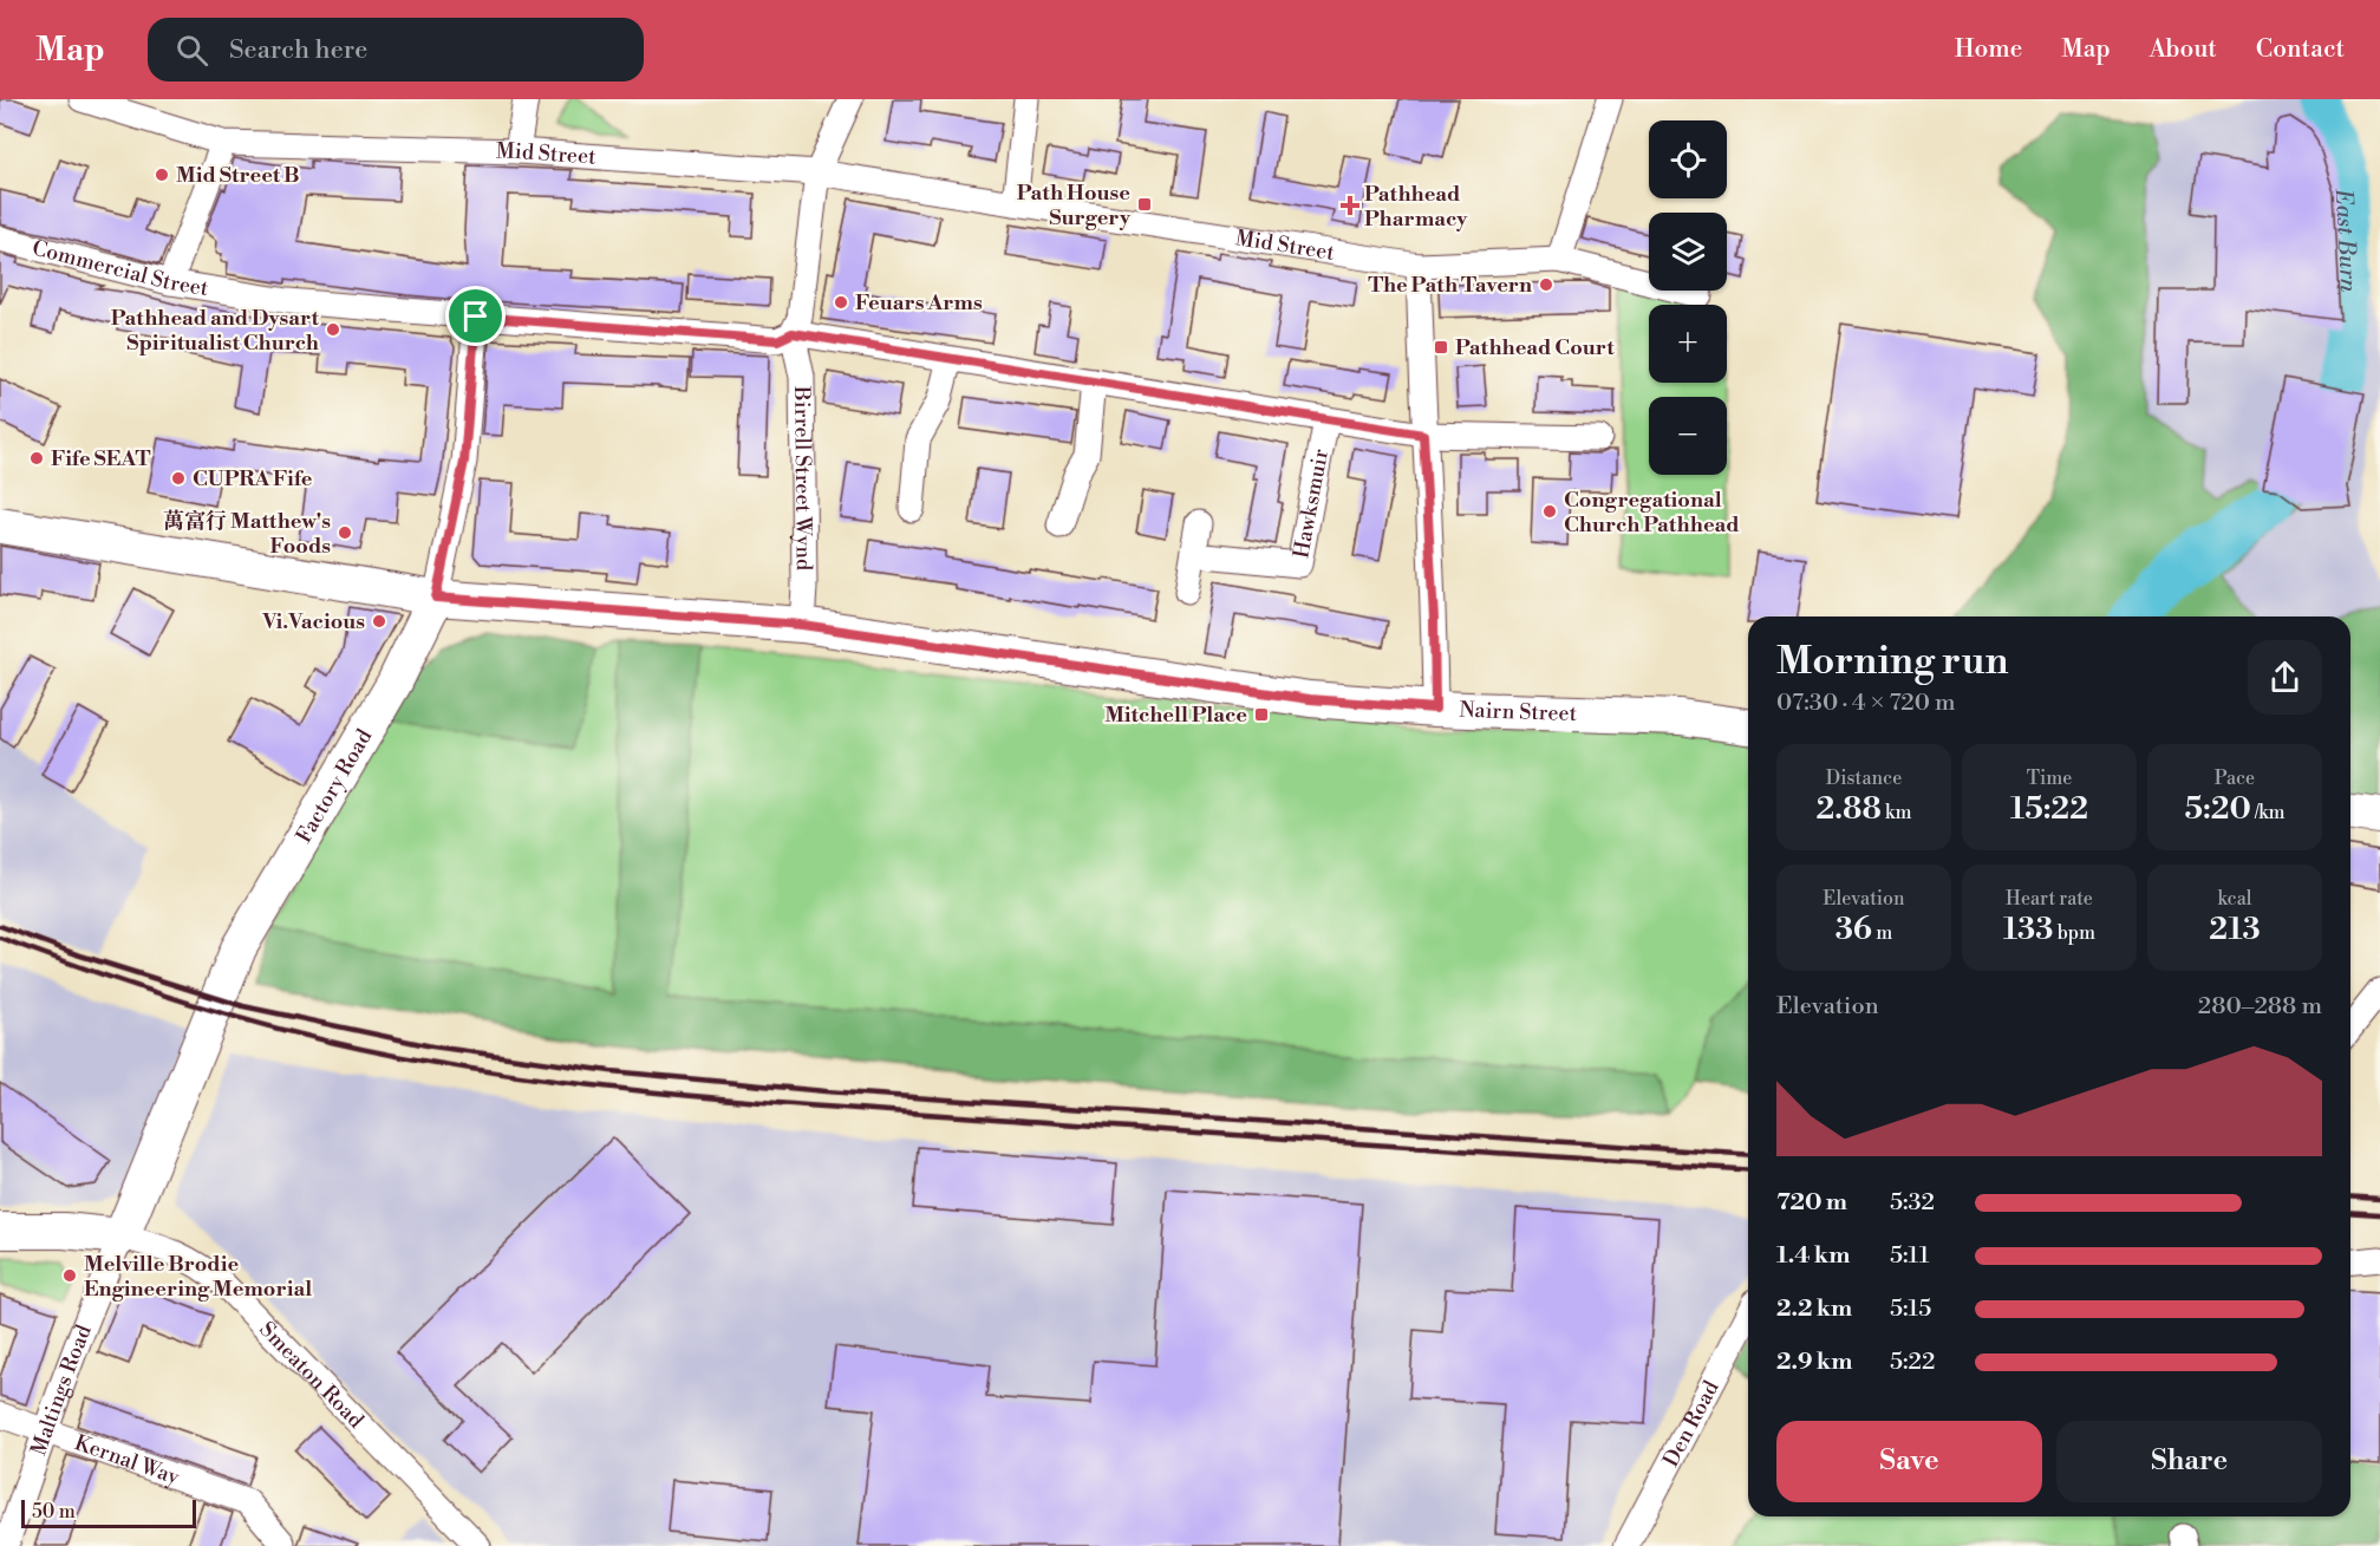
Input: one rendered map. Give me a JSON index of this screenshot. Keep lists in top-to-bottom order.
{
  "streets": {
    "main road": ["Nairn Street", "Factory Road"],
    "street": [
      "Mid Street",
      "Commercial Street",
      "Birrell Street Wynd",
      "Hawksmuir",
      "Smeaton Road",
      "Maltings Road",
      "Den Road",
      "Kernal Way"
    ]
  },
  "crossings": [
    ["Commercial Street", "Birrell Street Wynd"],
    ["Commercial Street", "Hawksmuir"],
    ["Commercial Street", "Factory Road"],
    ["Birrell Street Wynd", "Nairn Street"],
    ["Nairn Street", "Factory Road"],
    ["Factory Road", "Smeaton Road"],
    ["Factory Road", "Maltings Road"],
    ["Smeaton Road", "Maltings Road"],
    ["Maltings Road", "Kernal Way"]
  ],
  "water": ["East Burn"],
  "places": {
    "other": [
      "Mid Street B",
      "The Path Tavern",
      "Feuars Arms",
      "Pathhead and Dysart Spiritualist Church",
      "Fife SEAT",
      "CUPRA Fife",
      "Congregational Church Pathhead",
      "萬富行 Matthew's Foods",
      "Vi.Vacious",
      "Melville Brodie Engineering Memorial"
    ],
    "transit": ["Path House Surgery", "Pathhead Court", "Mitchell Place"],
    "health": ["Pathhead Pharmacy"]
  },
  "scale_bar": "50 m",
  "page": {
    "header": "Map",
    "search": "Search here",
    "nav": [
      "Home",
      "Map",
      "About",
      "Contact"
    ],
    "map_buttons": ["+", "−"],
    "heading": ["Morning run", "07:30 · 4 × 720 m"],
    "stats": [
      ["Distance", "2.88 km"],
      ["Time", "15:22"],
      ["Pace", "5:20 /km"],
      ["Elevation", "36 m"],
      ["Heart rate", "133 bpm"],
      ["kcal", "213"]
    ],
    "chart": ["Elevation", "280–288 m"],
    "list": [
      {
        "name": "720 m",
        "note": "5:32"
      },
      {
        "name": "1.4 km",
        "note": "5:11"
      },
      {
        "name": "2.2 km",
        "note": "5:15"
      },
      {
        "name": "2.9 km",
        "note": "5:22"
      }
    ],
    "buttons": ["Save", "Share"],
    "scale": "50 m"
  }
}
